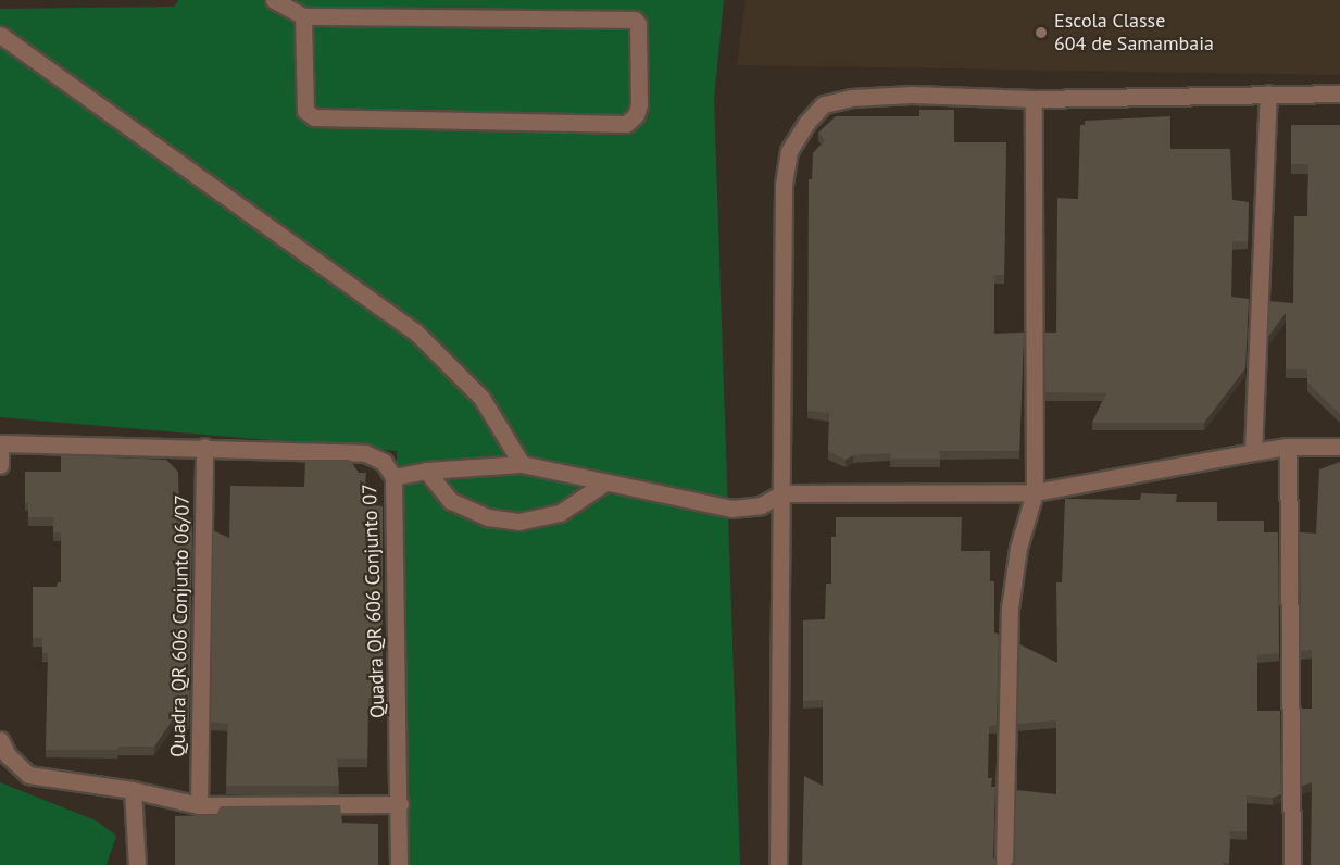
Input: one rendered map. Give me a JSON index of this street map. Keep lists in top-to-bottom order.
{
  "streets": {
    "street": ["Quadra QR 606 Conjunto 07", "Quadra QR 606 Conjunto 06/07"]
  },
  "crossings": [
    ["Quadra QR 606 Conjunto 07", "Quadra QR 606 Conjunto 06/07"]
  ],
  "places": ["Escola Classe 604 de Samambaia"]
}
